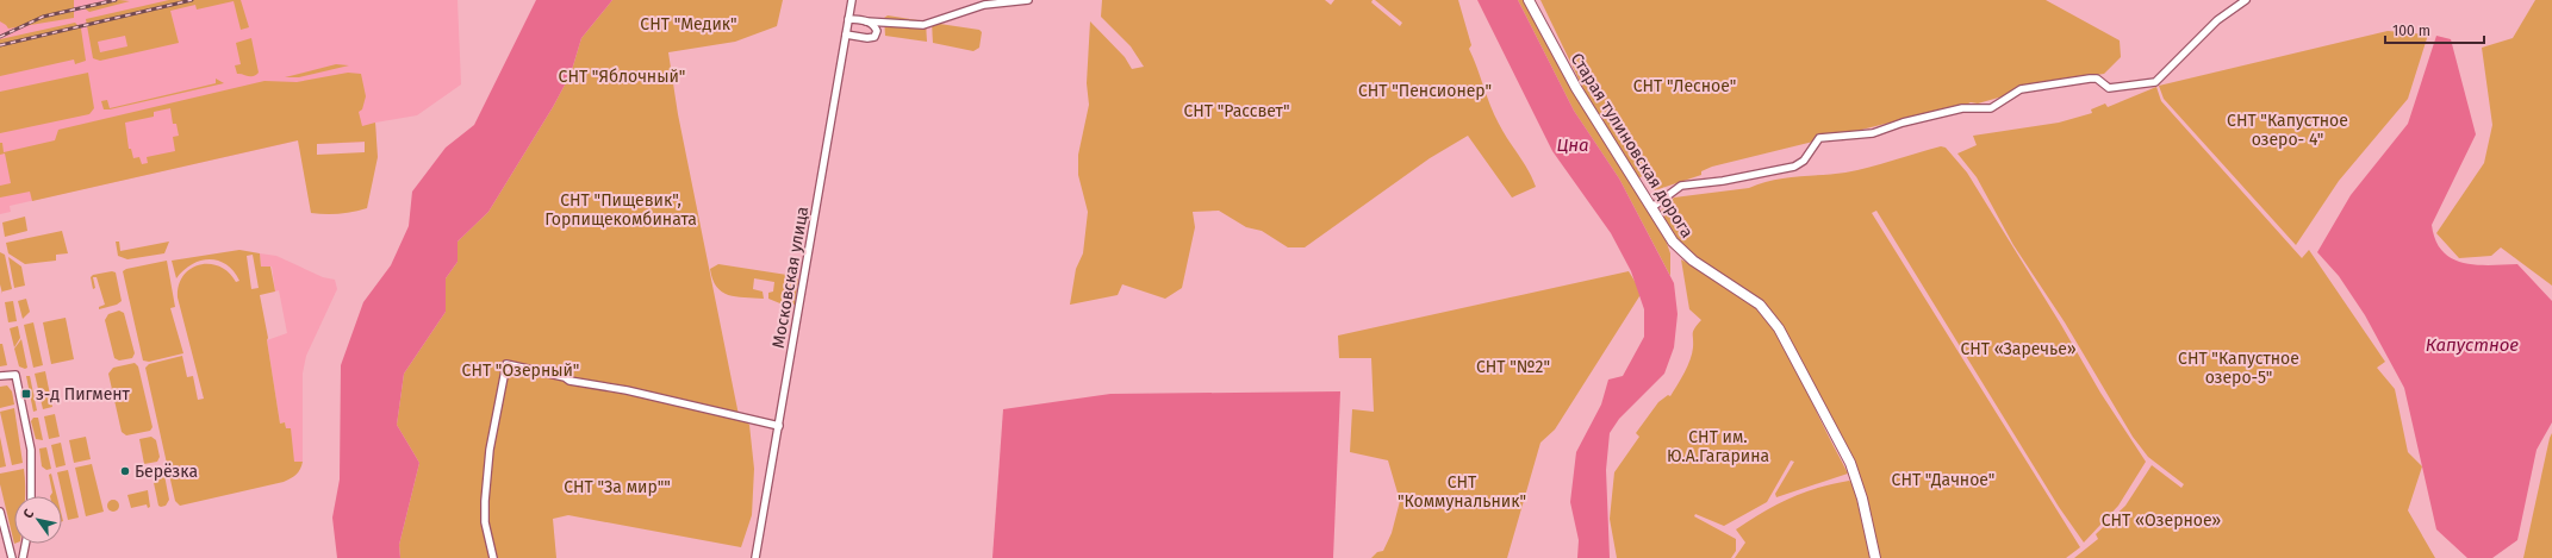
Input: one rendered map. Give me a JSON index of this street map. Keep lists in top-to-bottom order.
{
  "streets": {
    "street": ["Старая тулиновская дорога", "Московская улица"]
  },
  "water": ["Цна", "Капустное"],
  "parks": [
    "СНТ \"Медик\"",
    "СНТ \"Яблочный\"",
    "СНТ \"Лесное\"",
    "СНТ \"Пенсионер\"",
    "СНТ \"Рассвет\"",
    "СНТ \"Капустное озеро- 4\"",
    "СНТ \"Пищевик\", Горпищекомбината",
    "СНТ «Заречье»",
    "СНТ \"Капустное озеро-5\"",
    "СНТ \"№2\"",
    "СНТ \"Озерный\"",
    "СНТ им. Ю.А.Гагарина",
    "СНТ \"Дачное\"",
    "СНТ \"Коммунальник\"",
    "СНТ \"За мир\"\"",
    "СНТ «Озерное»"
  ],
  "places": {
    "transit": ["з-д Пигмент"],
    "other": ["Берёзка"]
  },
  "scale_bar": "100 m",
  "north": "top left"
}
